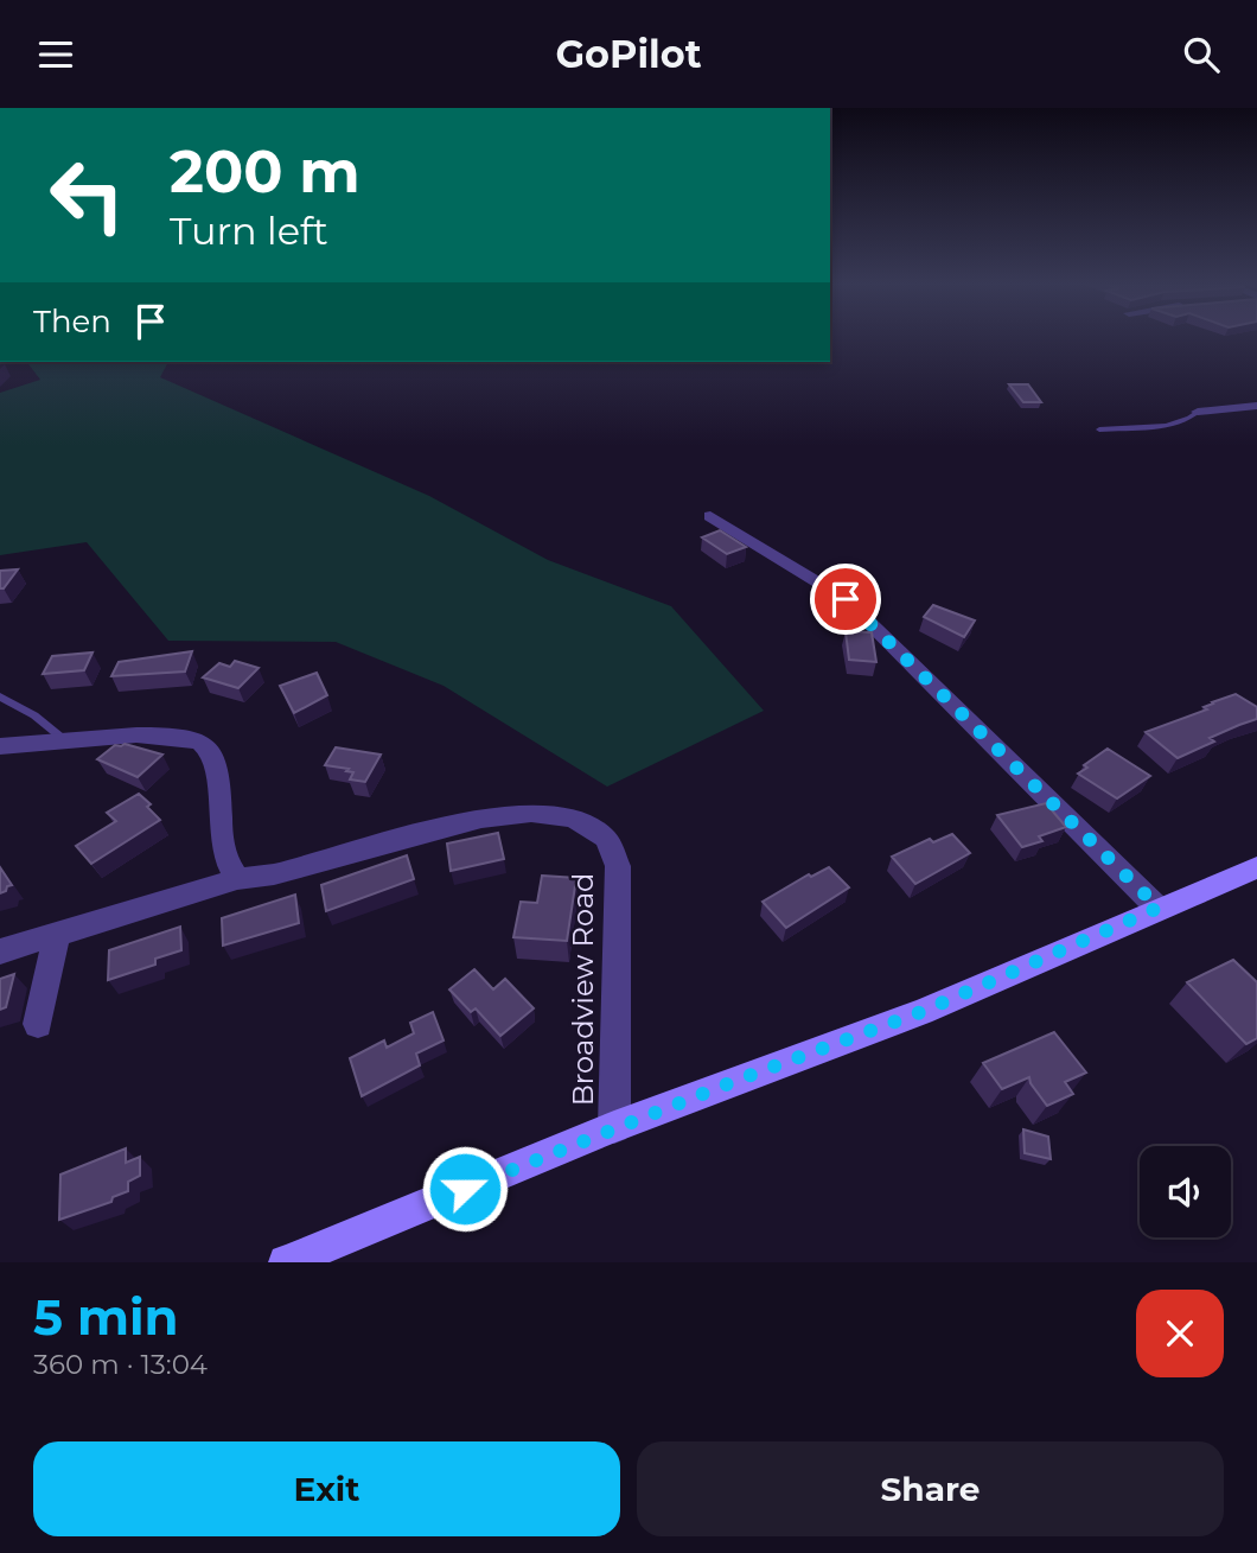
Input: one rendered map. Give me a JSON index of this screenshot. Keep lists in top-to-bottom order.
{
  "streets": {
    "street": ["Broadview Road"]
  },
  "page": {
    "header": "GoPilot",
    "turn": ["200 m", "Turn left"],
    "then": "Then",
    "heading": ["5 min", "360 m · 13:04"],
    "buttons": ["Exit", "Share"]
  }
}
